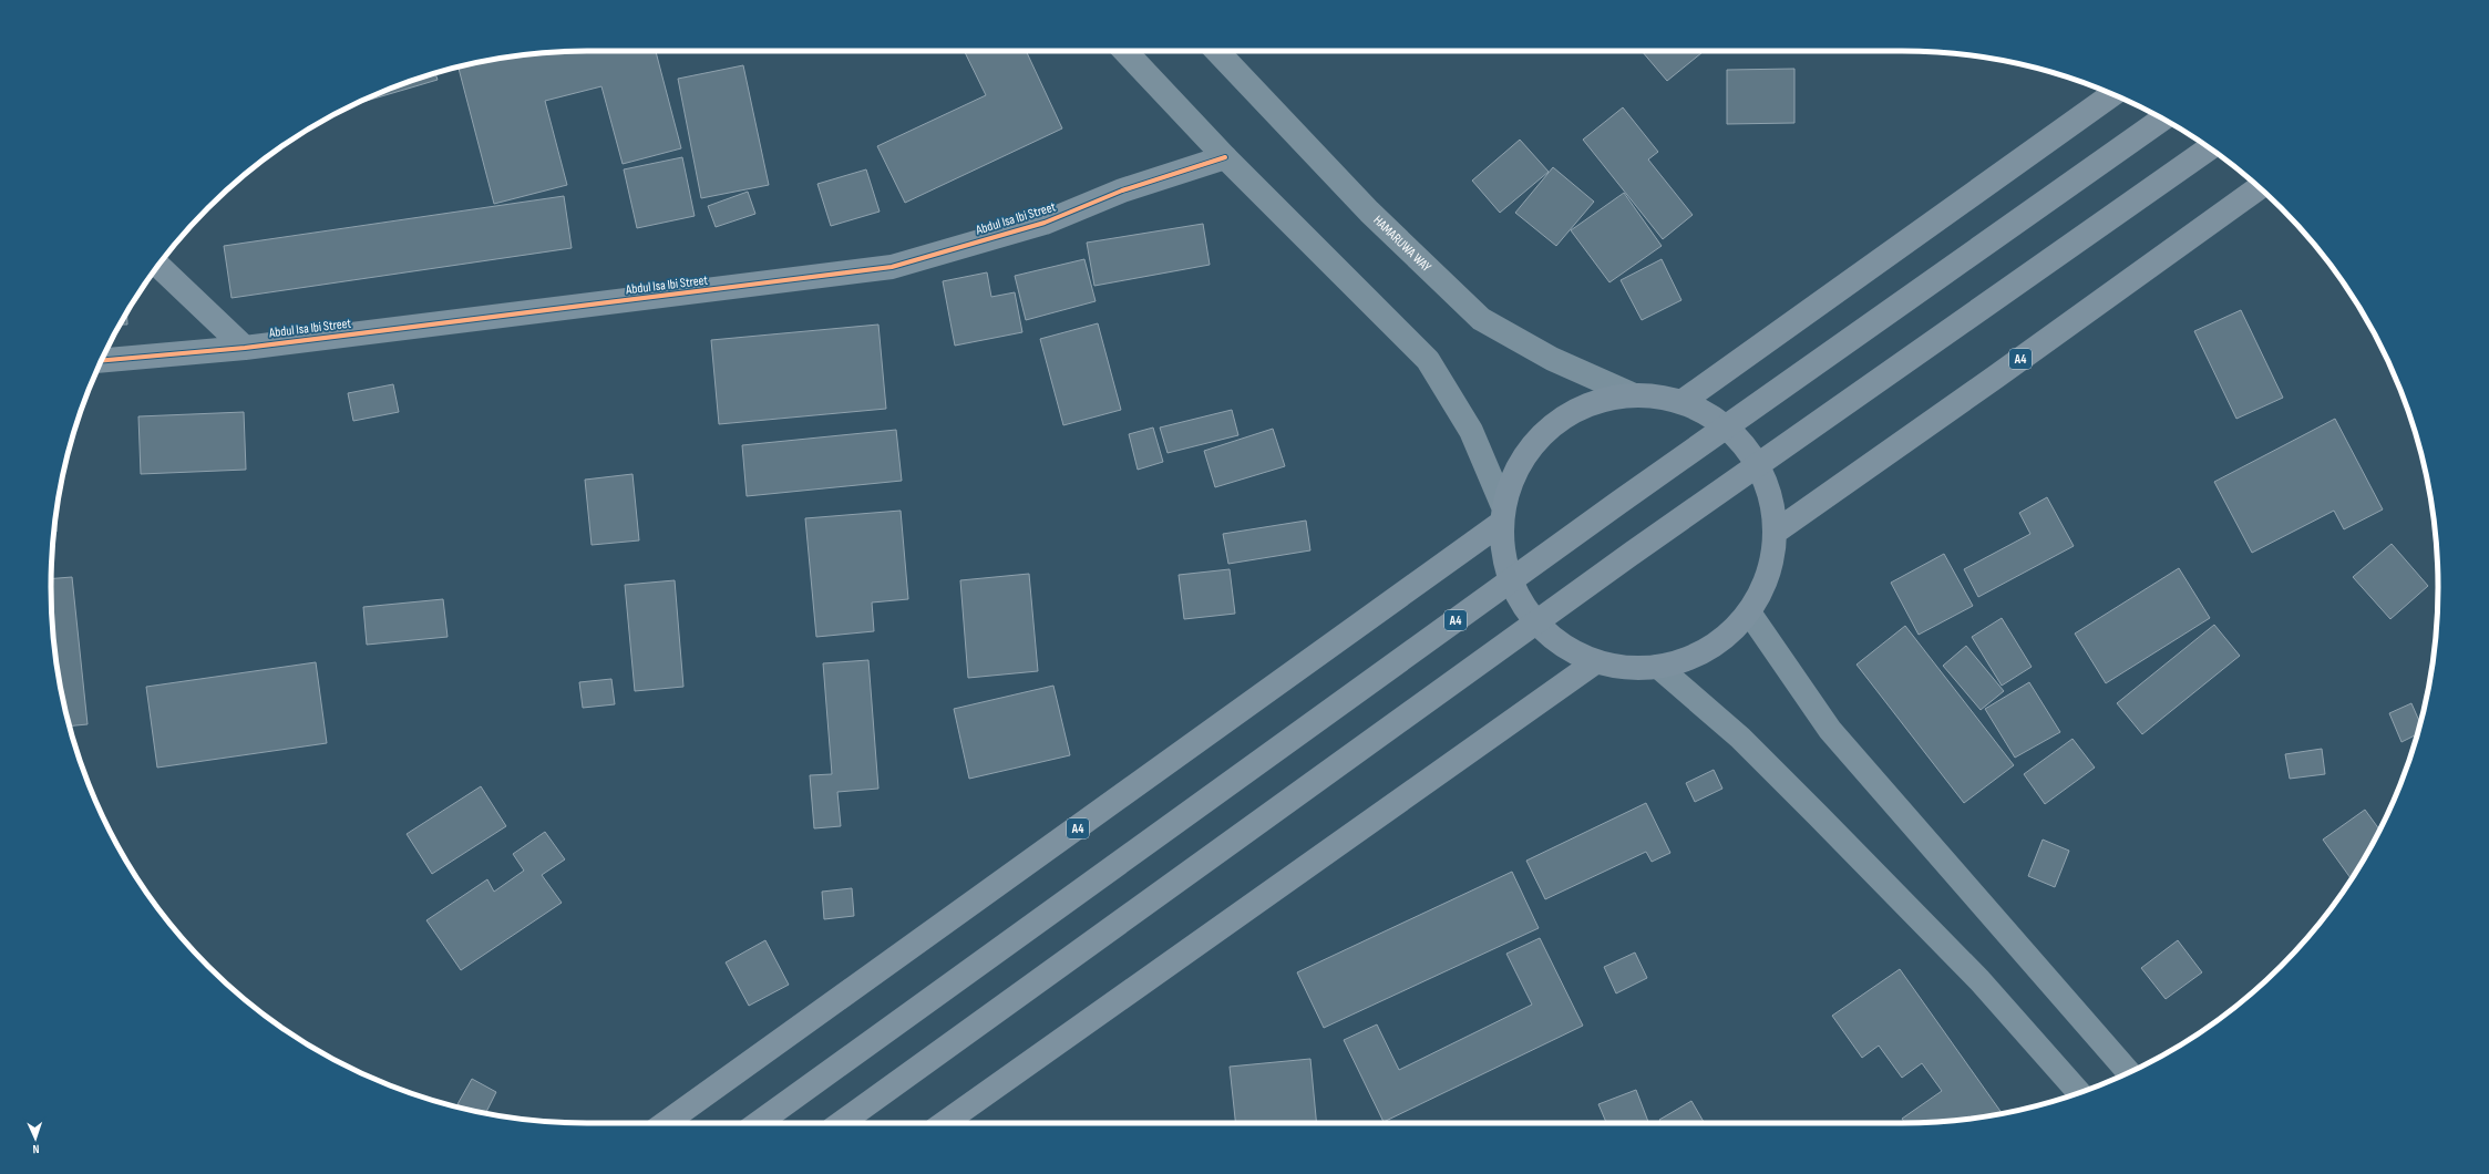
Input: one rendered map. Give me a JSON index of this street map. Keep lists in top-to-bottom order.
{
  "streets": {
    "highway": ["A4"],
    "main road": ["HAMARUWA WAY"],
    "street": ["Abdul Isa Ibi Street"]
  },
  "north": "bottom"
}
